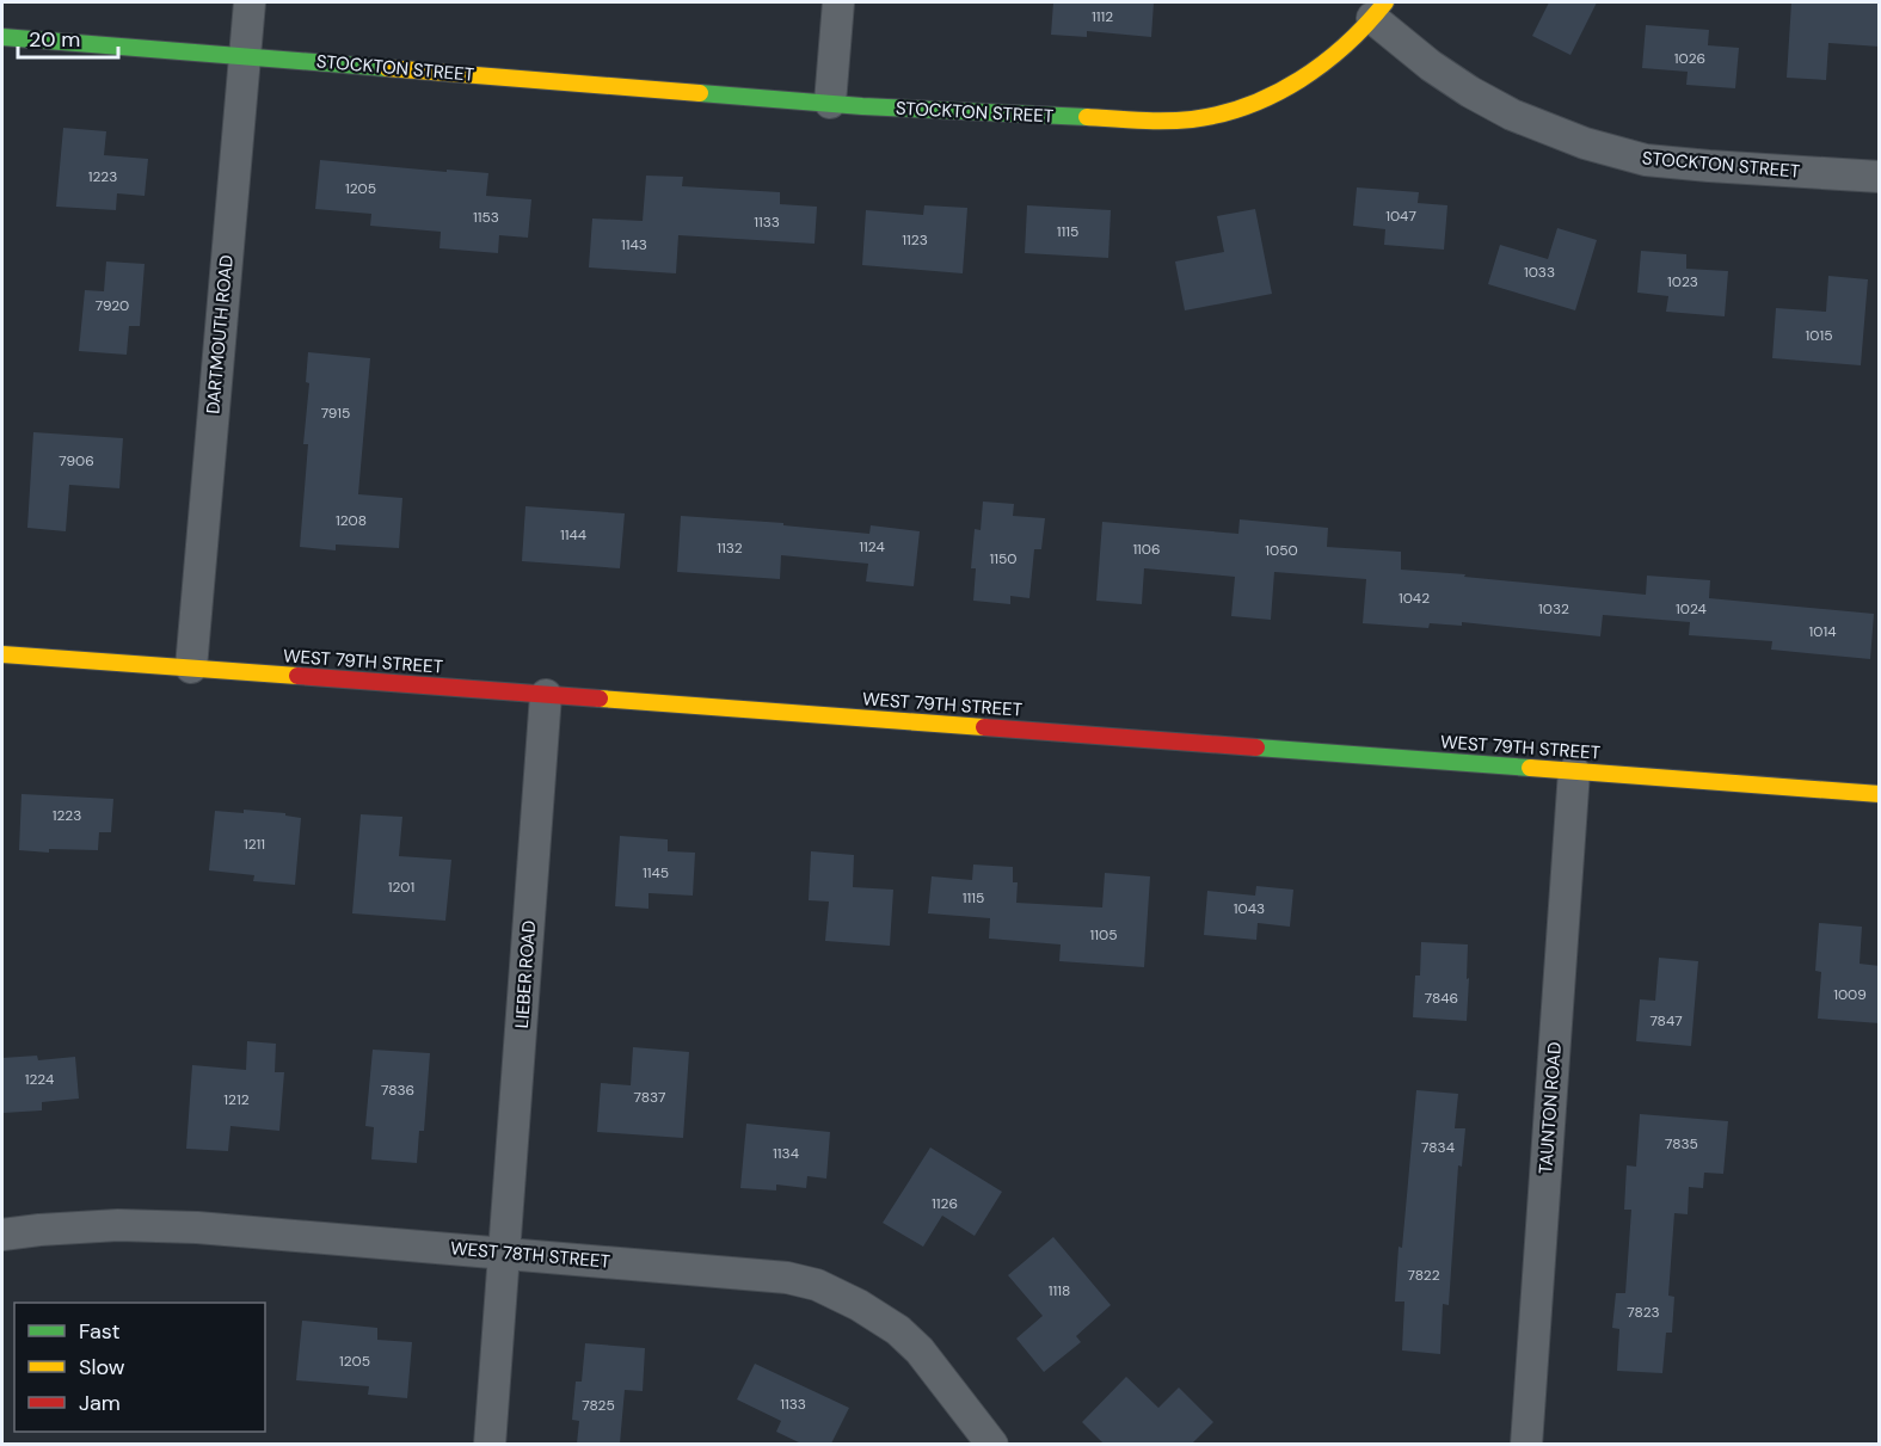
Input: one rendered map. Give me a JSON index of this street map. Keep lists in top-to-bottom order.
{
  "streets": {
    "main road": ["STOCKTON STREET", "WEST 79TH STREET"],
    "street": [
      "DARTMOUTH ROAD",
      "LIEBER ROAD",
      "TAUNTON ROAD",
      "WEST 78TH STREET"
    ]
  },
  "crossings": [
    ["STOCKTON STREET", "DARTMOUTH ROAD"],
    ["DARTMOUTH ROAD", "WEST 79TH STREET"],
    ["WEST 79TH STREET", "LIEBER ROAD"],
    ["WEST 79TH STREET", "TAUNTON ROAD"],
    ["LIEBER ROAD", "WEST 78TH STREET"]
  ],
  "house_numbers": [
    "1112",
    "1026",
    "1223",
    "1205",
    "1047",
    "1153",
    "1133",
    "1115",
    "1123",
    "1143",
    "1033",
    "1023",
    "7920",
    "1015",
    "7915",
    "7906",
    "1208",
    "1144",
    "1124",
    "1132",
    "1106",
    "1050",
    "1150",
    "1042",
    "1032",
    "1024",
    "1014",
    "1223",
    "1211",
    "1145",
    "1201",
    "1115",
    "1043",
    "1105",
    "1009",
    "7846",
    "7847",
    "1224",
    "7836",
    "7837",
    "1212",
    "7835",
    "7834",
    "1134",
    "1126",
    "7822",
    "1118",
    "7823",
    "1205",
    "1133",
    "7825"
  ],
  "legend": ["Fast", "Slow", "Jam"],
  "scale_bar": "20 m"
}
